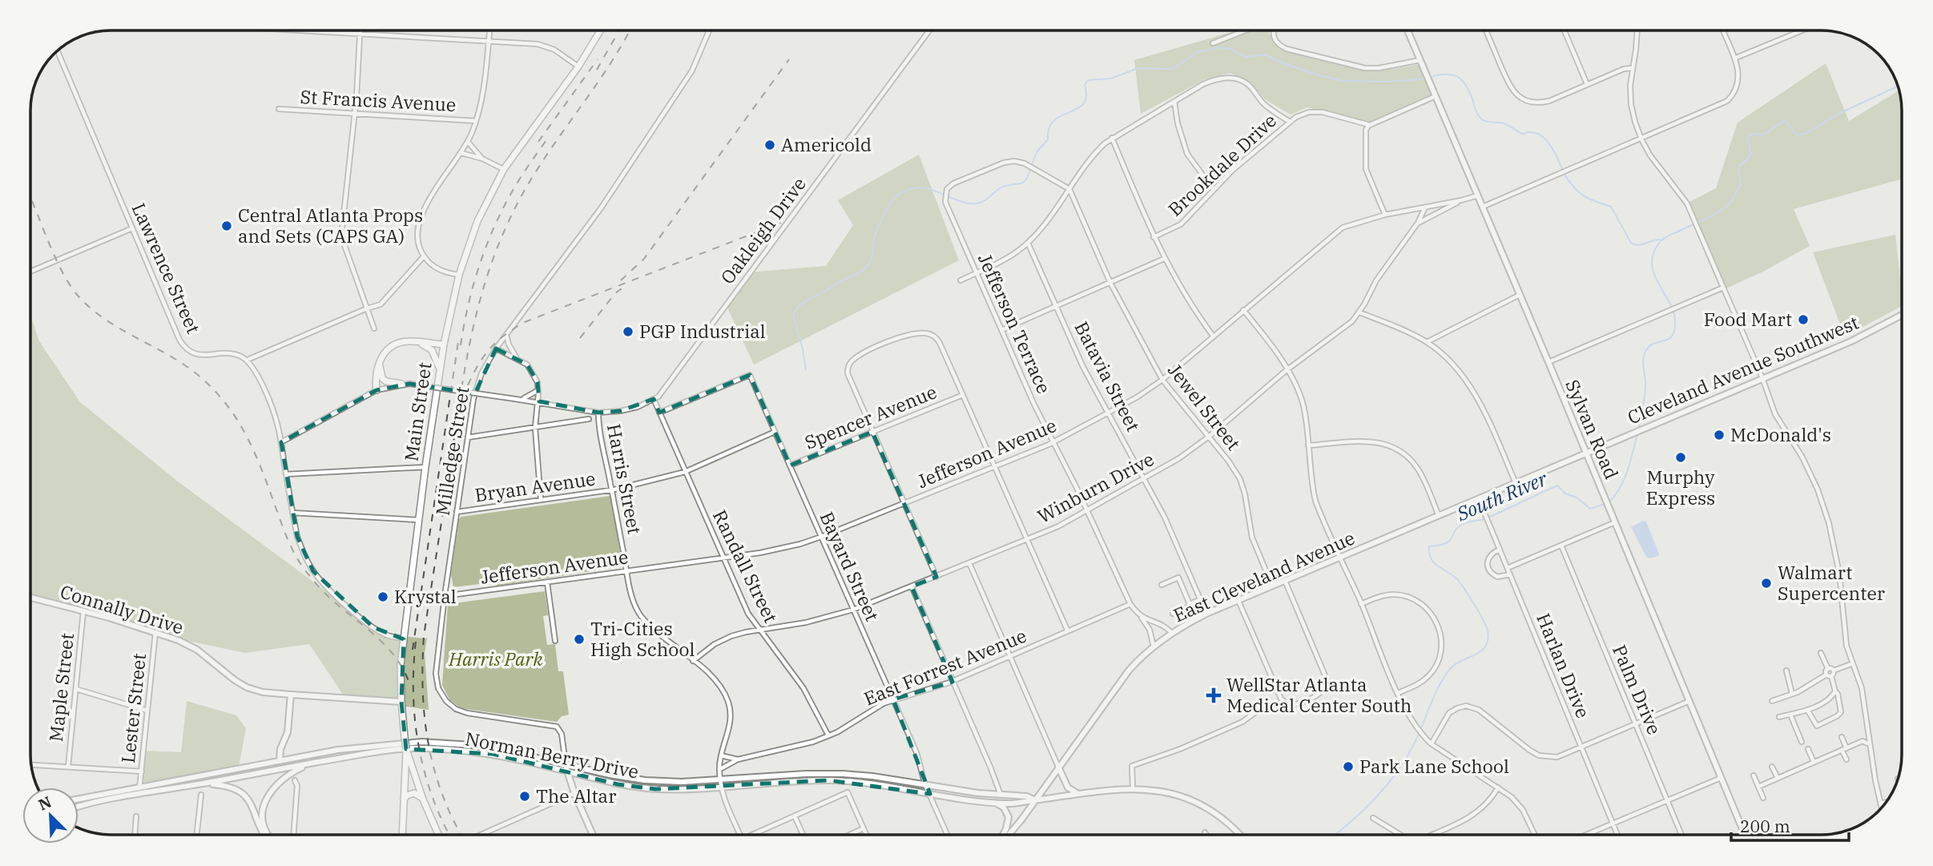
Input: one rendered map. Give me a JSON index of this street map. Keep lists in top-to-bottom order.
{
  "streets": {
    "main road": [
      "Cleveland Avenue Southwest",
      "Main Street",
      "Sylvan Road",
      "East Cleveland Avenue",
      "Connally Drive",
      "Norman Berry Drive"
    ],
    "street": [
      "St Francis Avenue",
      "Brookdale Drive",
      "Oakleigh Drive",
      "Lawrence Street",
      "Jefferson Terrace",
      "Batavia Street",
      "Jewel Street",
      "Spencer Avenue",
      "Milledge Street",
      "Jefferson Avenue",
      "Harris Street",
      "Bryan Avenue",
      "Winburn Drive",
      "Randall Street",
      "Bayard Street",
      "Harlan Drive",
      "East Forrest Avenue",
      "Maple Street",
      "Palm Drive",
      "Lester Street"
    ]
  },
  "crossings": [
    ["Oakleigh Drive", "Randall Street"],
    ["Jefferson Terrace", "Jewel Street"],
    ["Jefferson Terrace", "Jefferson Avenue"],
    ["Jefferson Terrace", "Winburn Drive"],
    ["Jefferson Terrace", "East Cleveland Avenue"],
    ["Jefferson Terrace", "East Forrest Avenue"],
    ["Cleveland Avenue Southwest", "Sylvan Road"],
    ["Cleveland Avenue Southwest", "East Cleveland Avenue"],
    ["Batavia Street", "Jefferson Avenue"],
    ["Batavia Street", "Winburn Drive"],
    ["Batavia Street", "East Cleveland Avenue"],
    ["Jewel Street", "Jefferson Avenue"],
    ["Jewel Street", "Winburn Drive"],
    ["Jewel Street", "East Cleveland Avenue"],
    ["Main Street", "Connally Drive"],
    ["Spencer Avenue", "Bayard Street"],
    ["Sylvan Road", "Jefferson Avenue"],
    ["Sylvan Road", "East Cleveland Avenue"],
    ["Milledge Street", "Jefferson Avenue"],
    ["Milledge Street", "Bryan Avenue"],
    ["Milledge Street", "Norman Berry Drive"],
    ["Jefferson Avenue", "Harris Street"],
    ["Jefferson Avenue", "Winburn Drive"],
    ["Jefferson Avenue", "Randall Street"],
    ["Jefferson Avenue", "Bayard Street"],
    ["Harris Street", "Bryan Avenue"],
    ["Harris Street", "Winburn Drive"],
    ["Harris Street", "East Forrest Avenue"],
    ["Harris Street", "Norman Berry Drive"],
    ["Bryan Avenue", "Randall Street"],
    ["Bryan Avenue", "Bayard Street"],
    ["Winburn Drive", "Randall Street"],
    ["Winburn Drive", "Bayard Street"],
    ["Randall Street", "Bayard Street"],
    ["Randall Street", "East Forrest Avenue"],
    ["Bayard Street", "East Forrest Avenue"],
    ["Bayard Street", "Norman Berry Drive"],
    ["East Cleveland Avenue", "Harlan Drive"],
    ["East Cleveland Avenue", "Norman Berry Drive"],
    ["Connally Drive", "Maple Street"],
    ["Connally Drive", "Lester Street"],
    ["Lester Street", "Norman Berry Drive"]
  ],
  "water": ["South River"],
  "parks": ["Harris Park"],
  "places": {
    "other": [
      "Americold",
      "Central Atlanta Props and Sets (CAPS GA)",
      "Food Mart",
      "PGP Industrial",
      "McDonald's",
      "Murphy Express",
      "Walmart Supercenter",
      "Krystal",
      "Tri-Cities High School",
      "Park Lane School",
      "The Altar"
    ],
    "health": ["WellStar Atlanta Medical Center South"]
  },
  "scale_bar": "200 m",
  "north": "top left"
}
